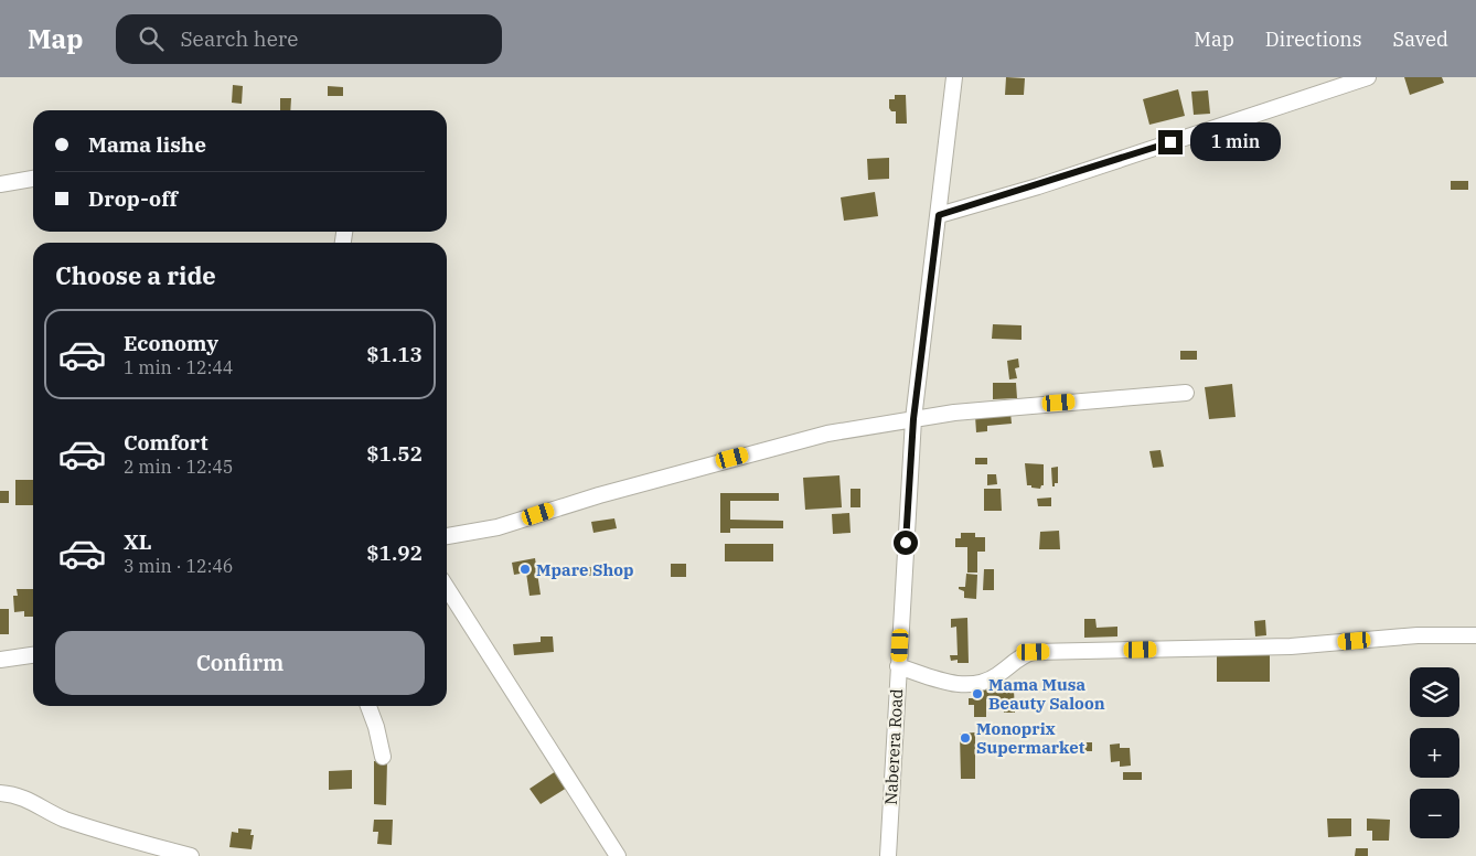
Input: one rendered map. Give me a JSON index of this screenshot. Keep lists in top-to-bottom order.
{
  "streets": {
    "street": ["Naberera Road"]
  },
  "places": ["Mpare Shop", "Mama Musa Beauty Saloon", "Monoprix Supermarket"],
  "page": {
    "header": "Map",
    "search": "Search here",
    "nav": ["Map", "Directions", "Saved"],
    "banner": ["Mama lishe", "Drop-off"],
    "bubble": "1 min",
    "heading": "Choose a ride",
    "list": [
      {
        "name": "Economy",
        "note": "1 min · 12:44",
        "value": "$1.13"
      },
      {
        "name": "Comfort",
        "note": "2 min · 12:45",
        "value": "$1.52"
      },
      {
        "name": "XL",
        "note": "3 min · 12:46",
        "value": "$1.92"
      }
    ],
    "buttons": "Confirm",
    "map_buttons": ["+", "−"]
  }
}
